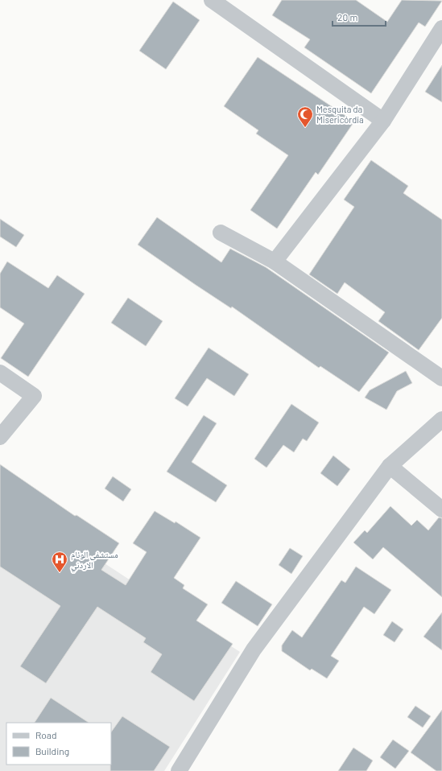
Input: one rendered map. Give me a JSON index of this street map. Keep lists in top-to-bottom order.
{
  "places": {
    "mosque": ["Mesquita da Misericórdia"],
    "hospital": ["مستشفى الوئام الاردني"]
  },
  "legend": ["Road", "Building"],
  "scale_bar": "20 m"
}
